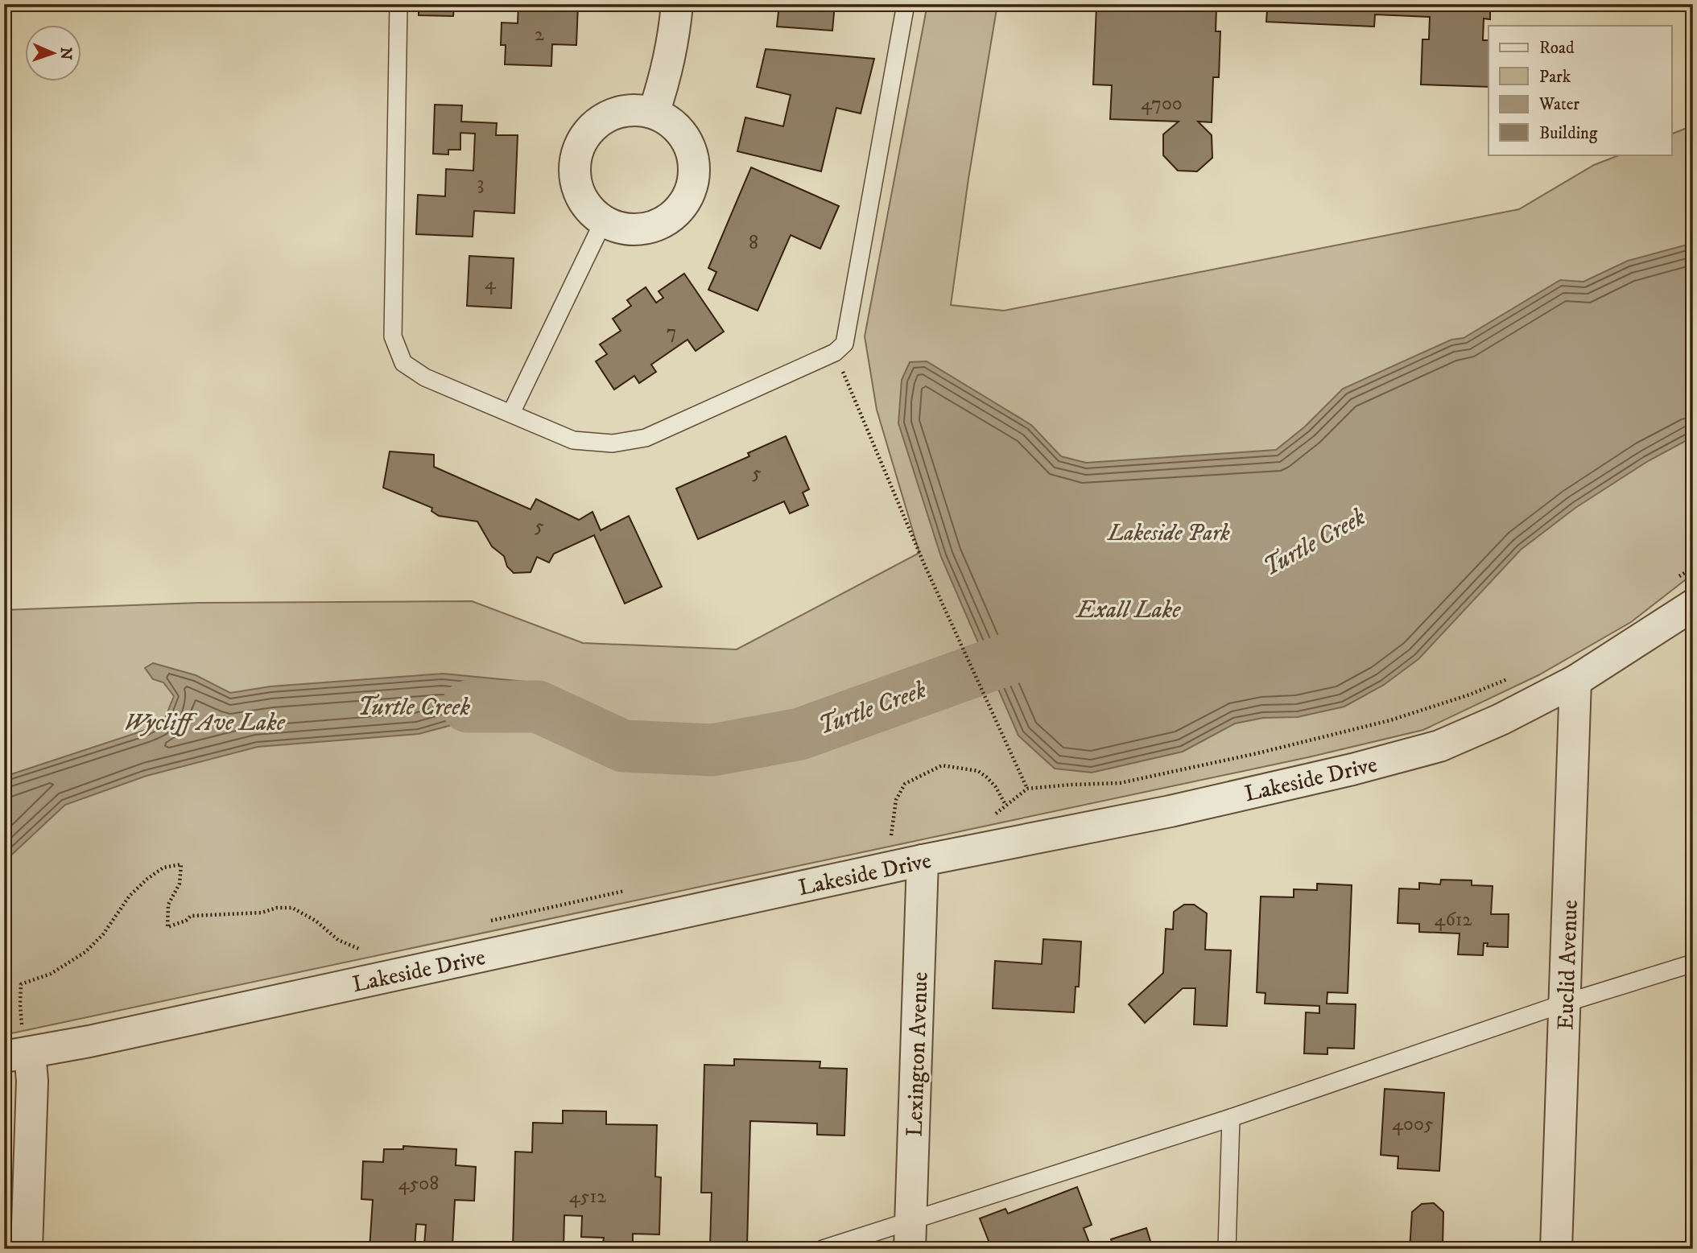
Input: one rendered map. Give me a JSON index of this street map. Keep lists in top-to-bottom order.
{
  "streets": {
    "street": ["Lakeside Drive", "Euclid Avenue", "Lexington Avenue"]
  },
  "crossings": [
    ["Lakeside Drive", "Euclid Avenue"],
    ["Lakeside Drive", "Lexington Avenue"]
  ],
  "water": ["Turtle Creek", "Exall Lake", "Wycliff Ave Lake"],
  "parks": ["Lakeside Park"],
  "house_numbers": [
    "2",
    "4700",
    "3",
    "8",
    "4",
    "7",
    "5",
    "5",
    "4612",
    "4005",
    "4508",
    "4512"
  ],
  "legend": [
    "Road",
    "Park",
    "Water",
    "Building"
  ],
  "north": "right"
}
